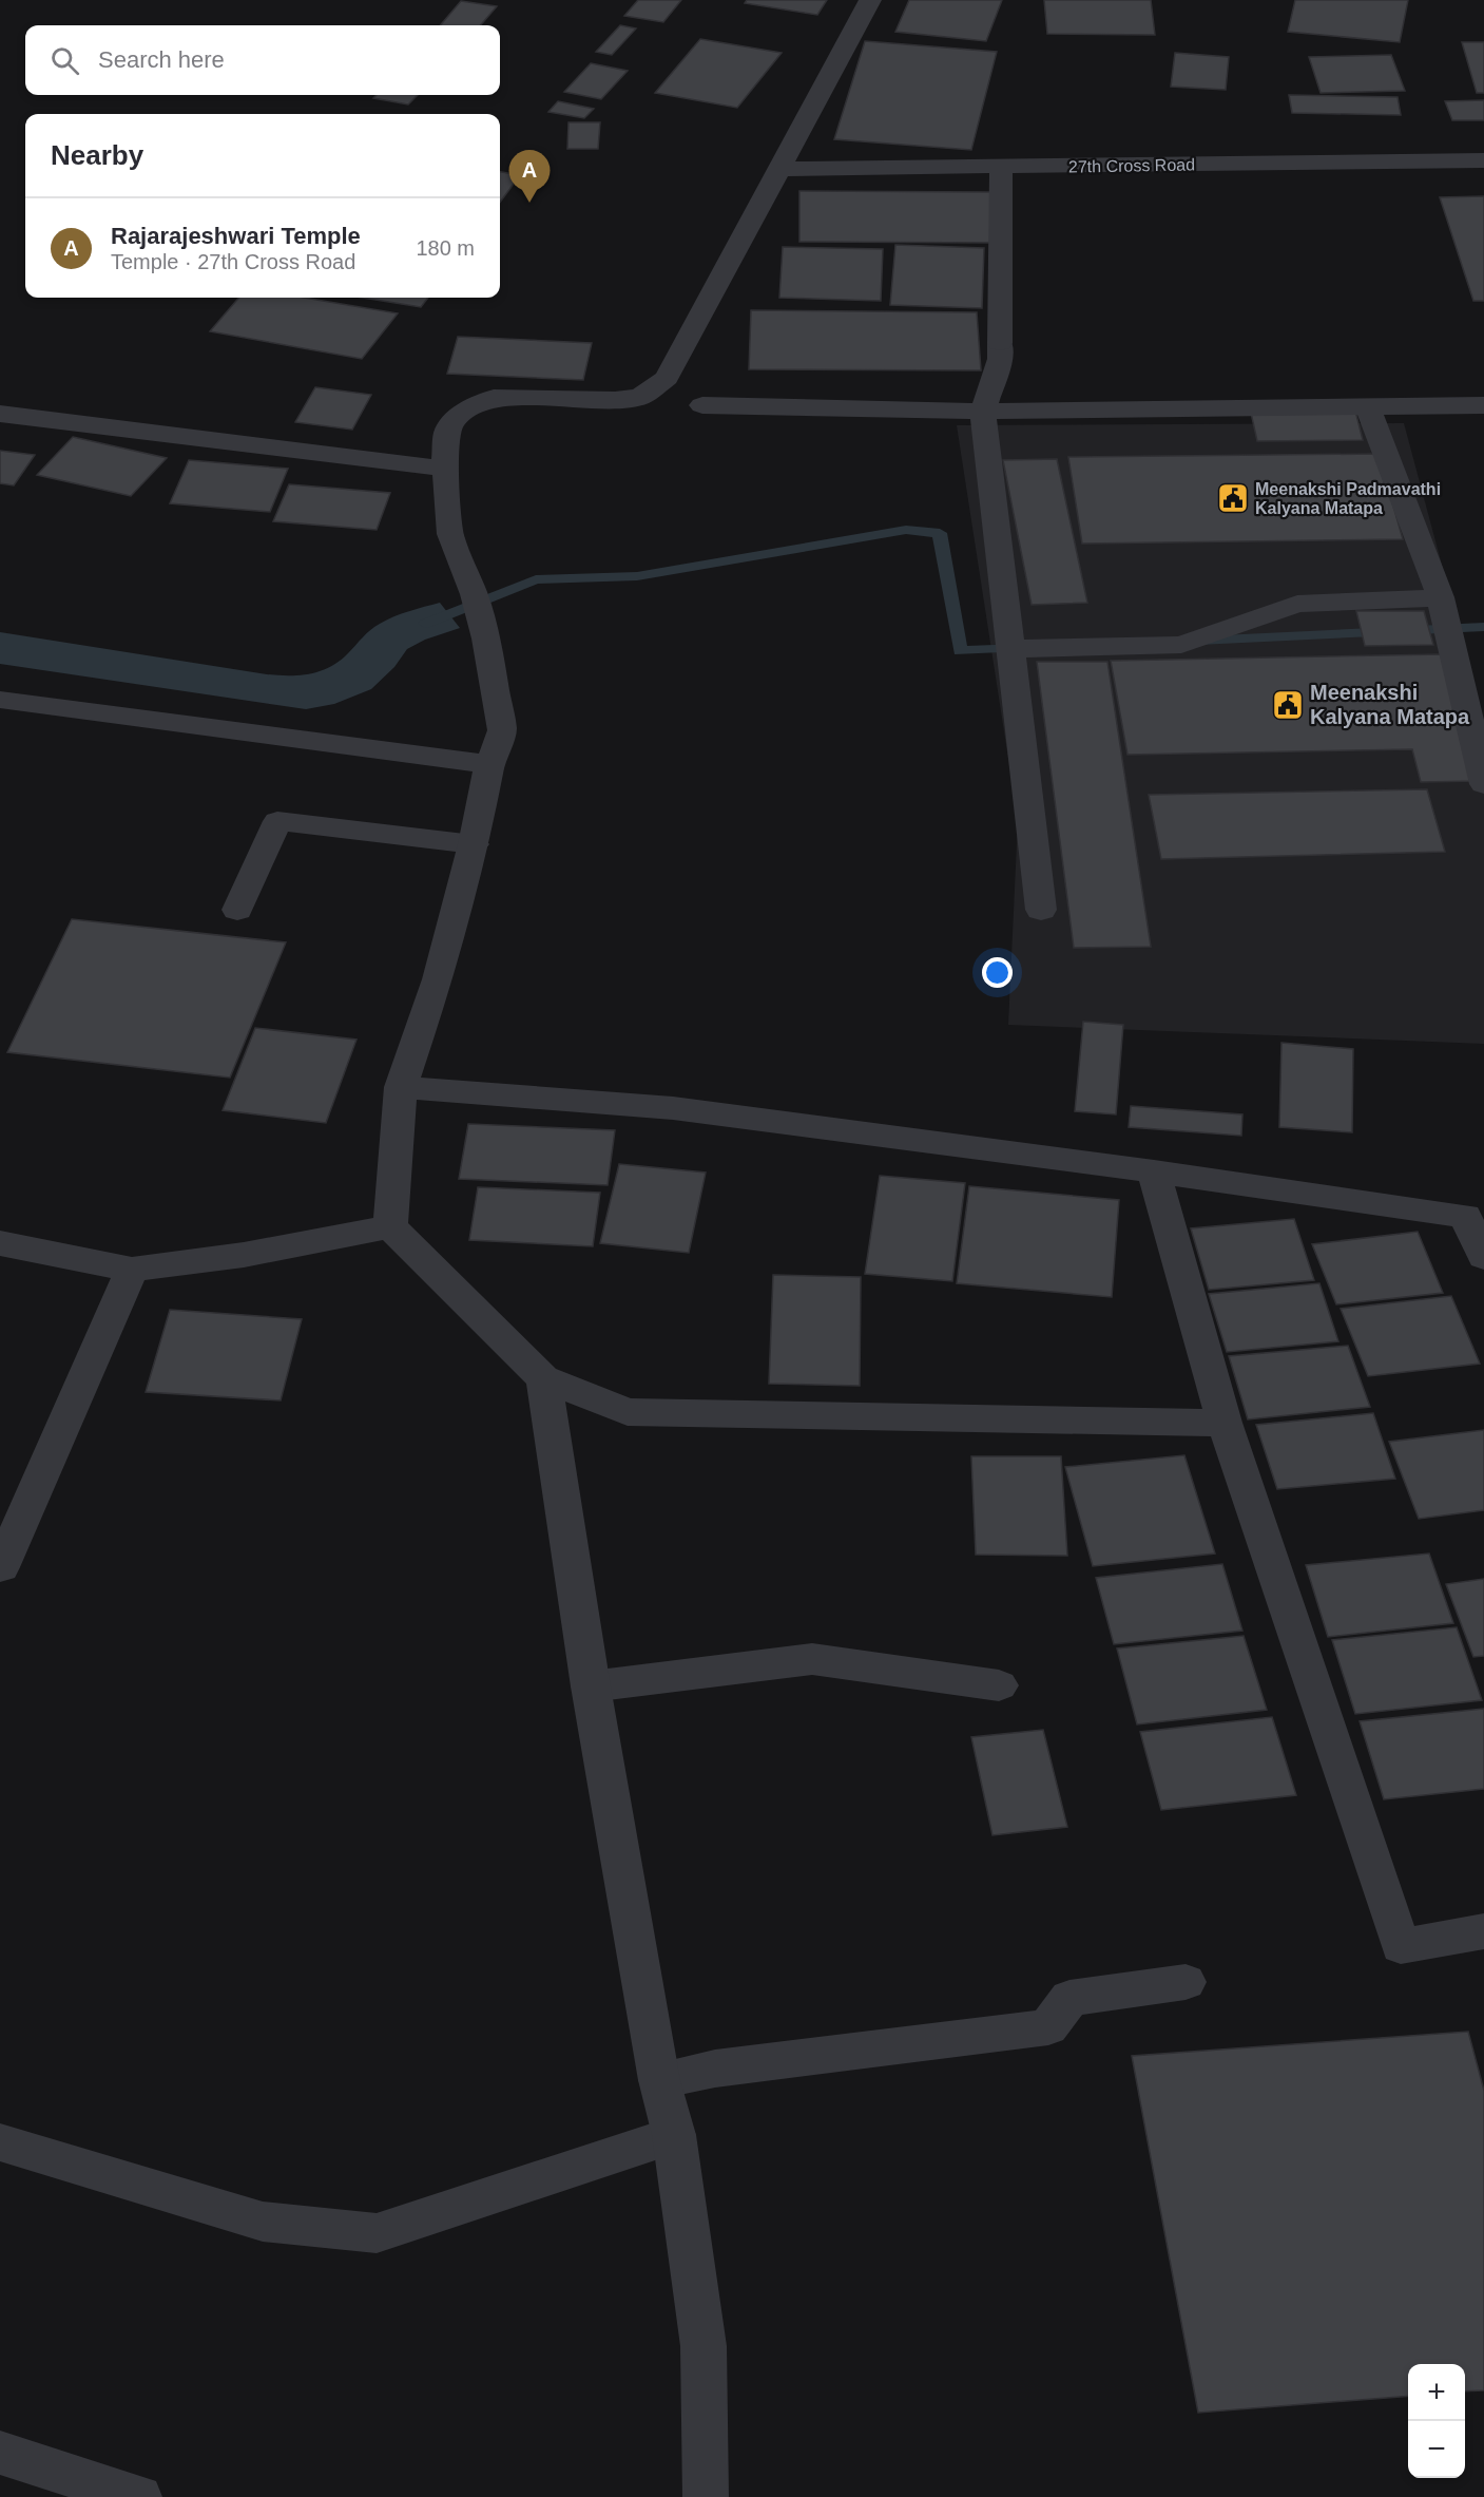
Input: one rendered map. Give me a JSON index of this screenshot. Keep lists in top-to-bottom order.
{
  "streets": {
    "street": ["27th Cross Road"]
  },
  "places": {
    "public building": ["Meenakshi Padmavathi Kalyana Matapa", "Meenakshi Kalyana Matapa"]
  },
  "page": {
    "search": "Search here",
    "heading": "Nearby",
    "pins": "A",
    "list": [
      {
        "mark": "A",
        "name": "Rajarajeshwari Temple",
        "note": "Temple · 27th Cross Road",
        "value": "180 m"
      }
    ],
    "map_buttons": ["+", "−"]
  }
}
